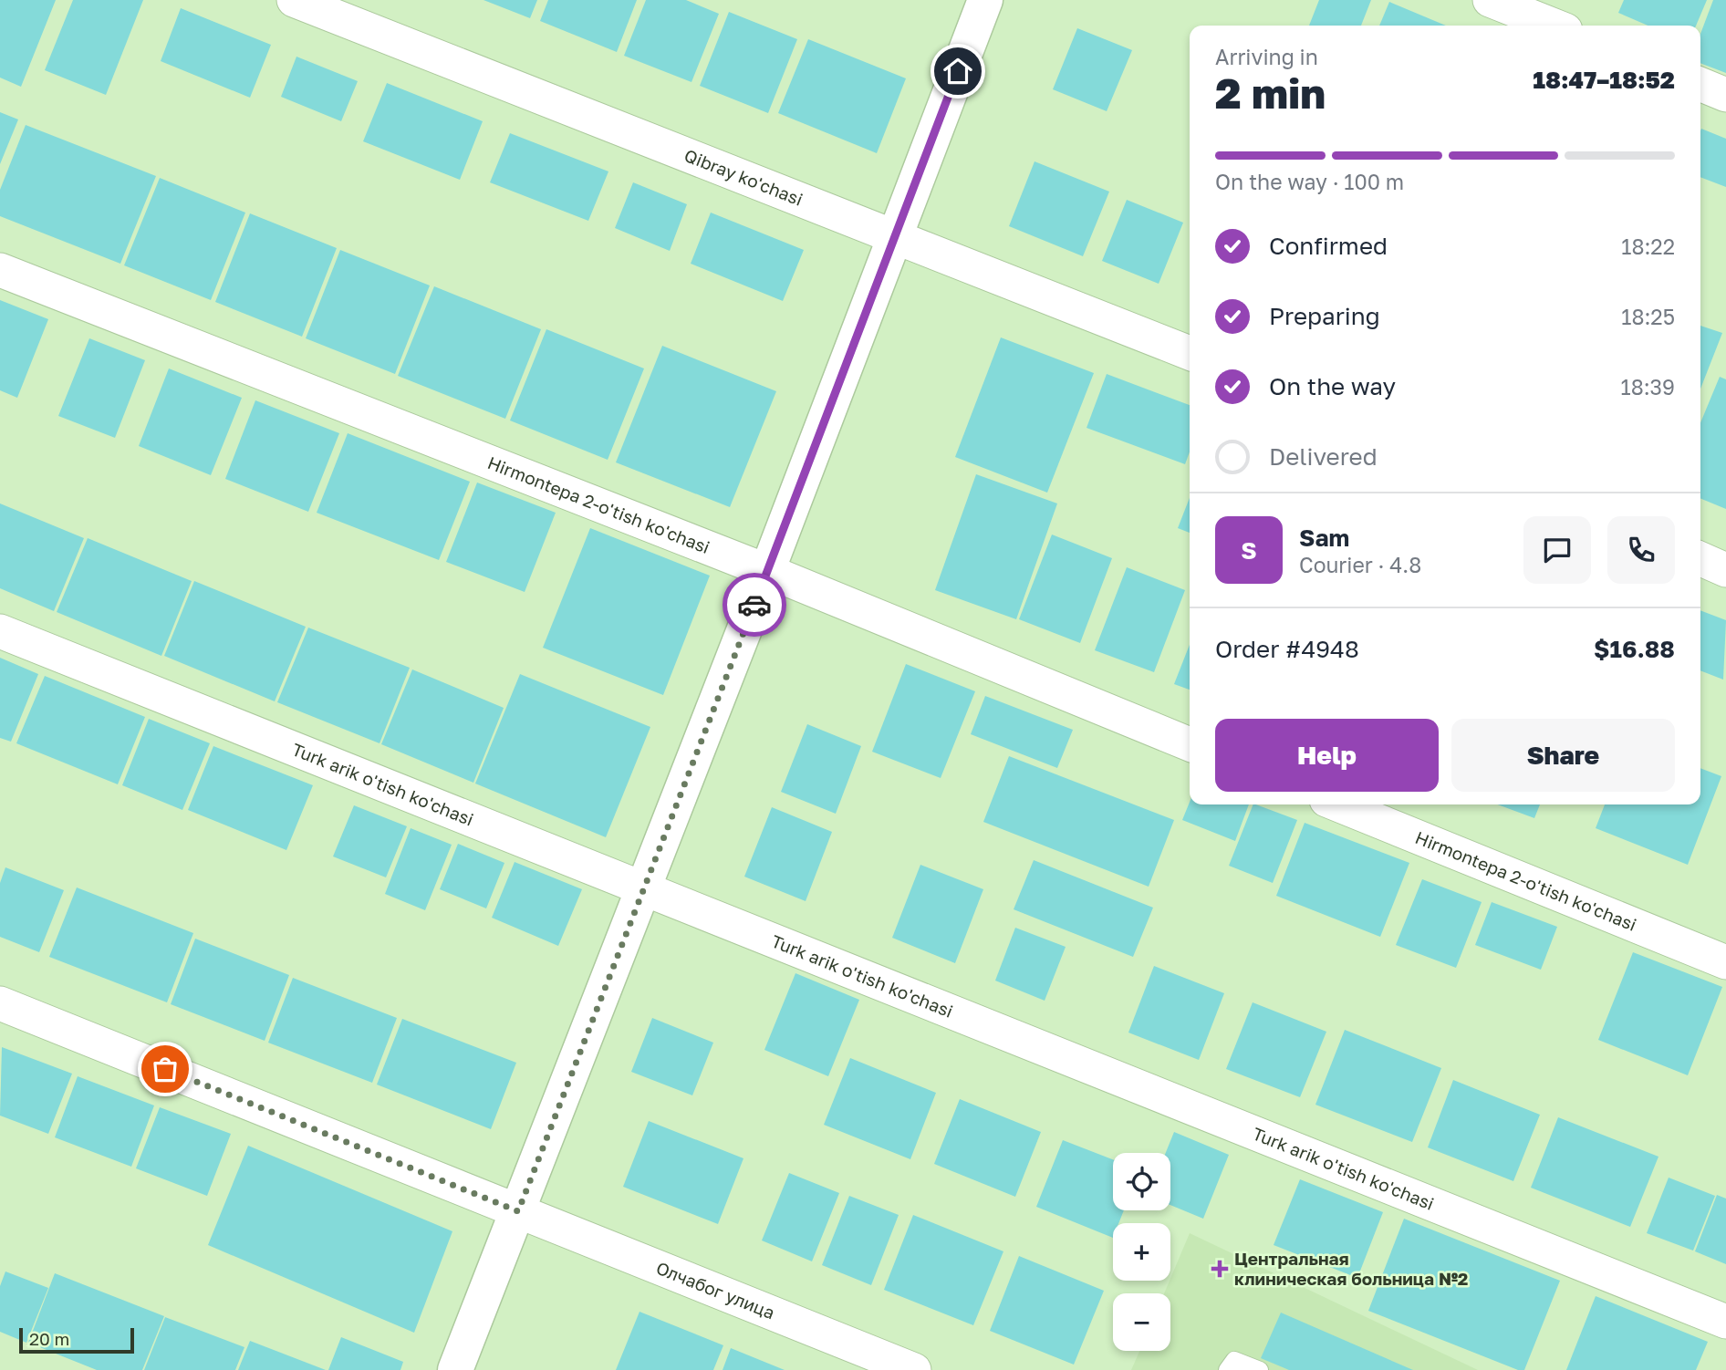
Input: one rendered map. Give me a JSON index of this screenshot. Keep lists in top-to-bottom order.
{
  "streets": {
    "street": [
      "Qibray ko'chasi",
      "Hirmontepa 2-o'tish ko'chasi",
      "Turk arik o'tish ko'chasi",
      "Олчабог улица"
    ]
  },
  "places": {
    "health": ["Центральная клиническая больница №2"]
  },
  "scale_bar": "20 m",
  "page": {
    "heading": ["2 min", "Arriving in", "18:47–18:52"],
    "panel": [
      "Sam",
      "Courier · 4.8",
      "Order #4948",
      "$16.88"
    ],
    "bar": "On the way · 100 m",
    "list": [
      ["Confirmed", "18:22"],
      ["Preparing", "18:25"],
      ["On the way", "18:39"],
      "Delivered"
    ],
    "round": "S",
    "buttons": ["Help", "Share"],
    "map_buttons": ["+", "−"],
    "scale": "20 m"
  }
}
